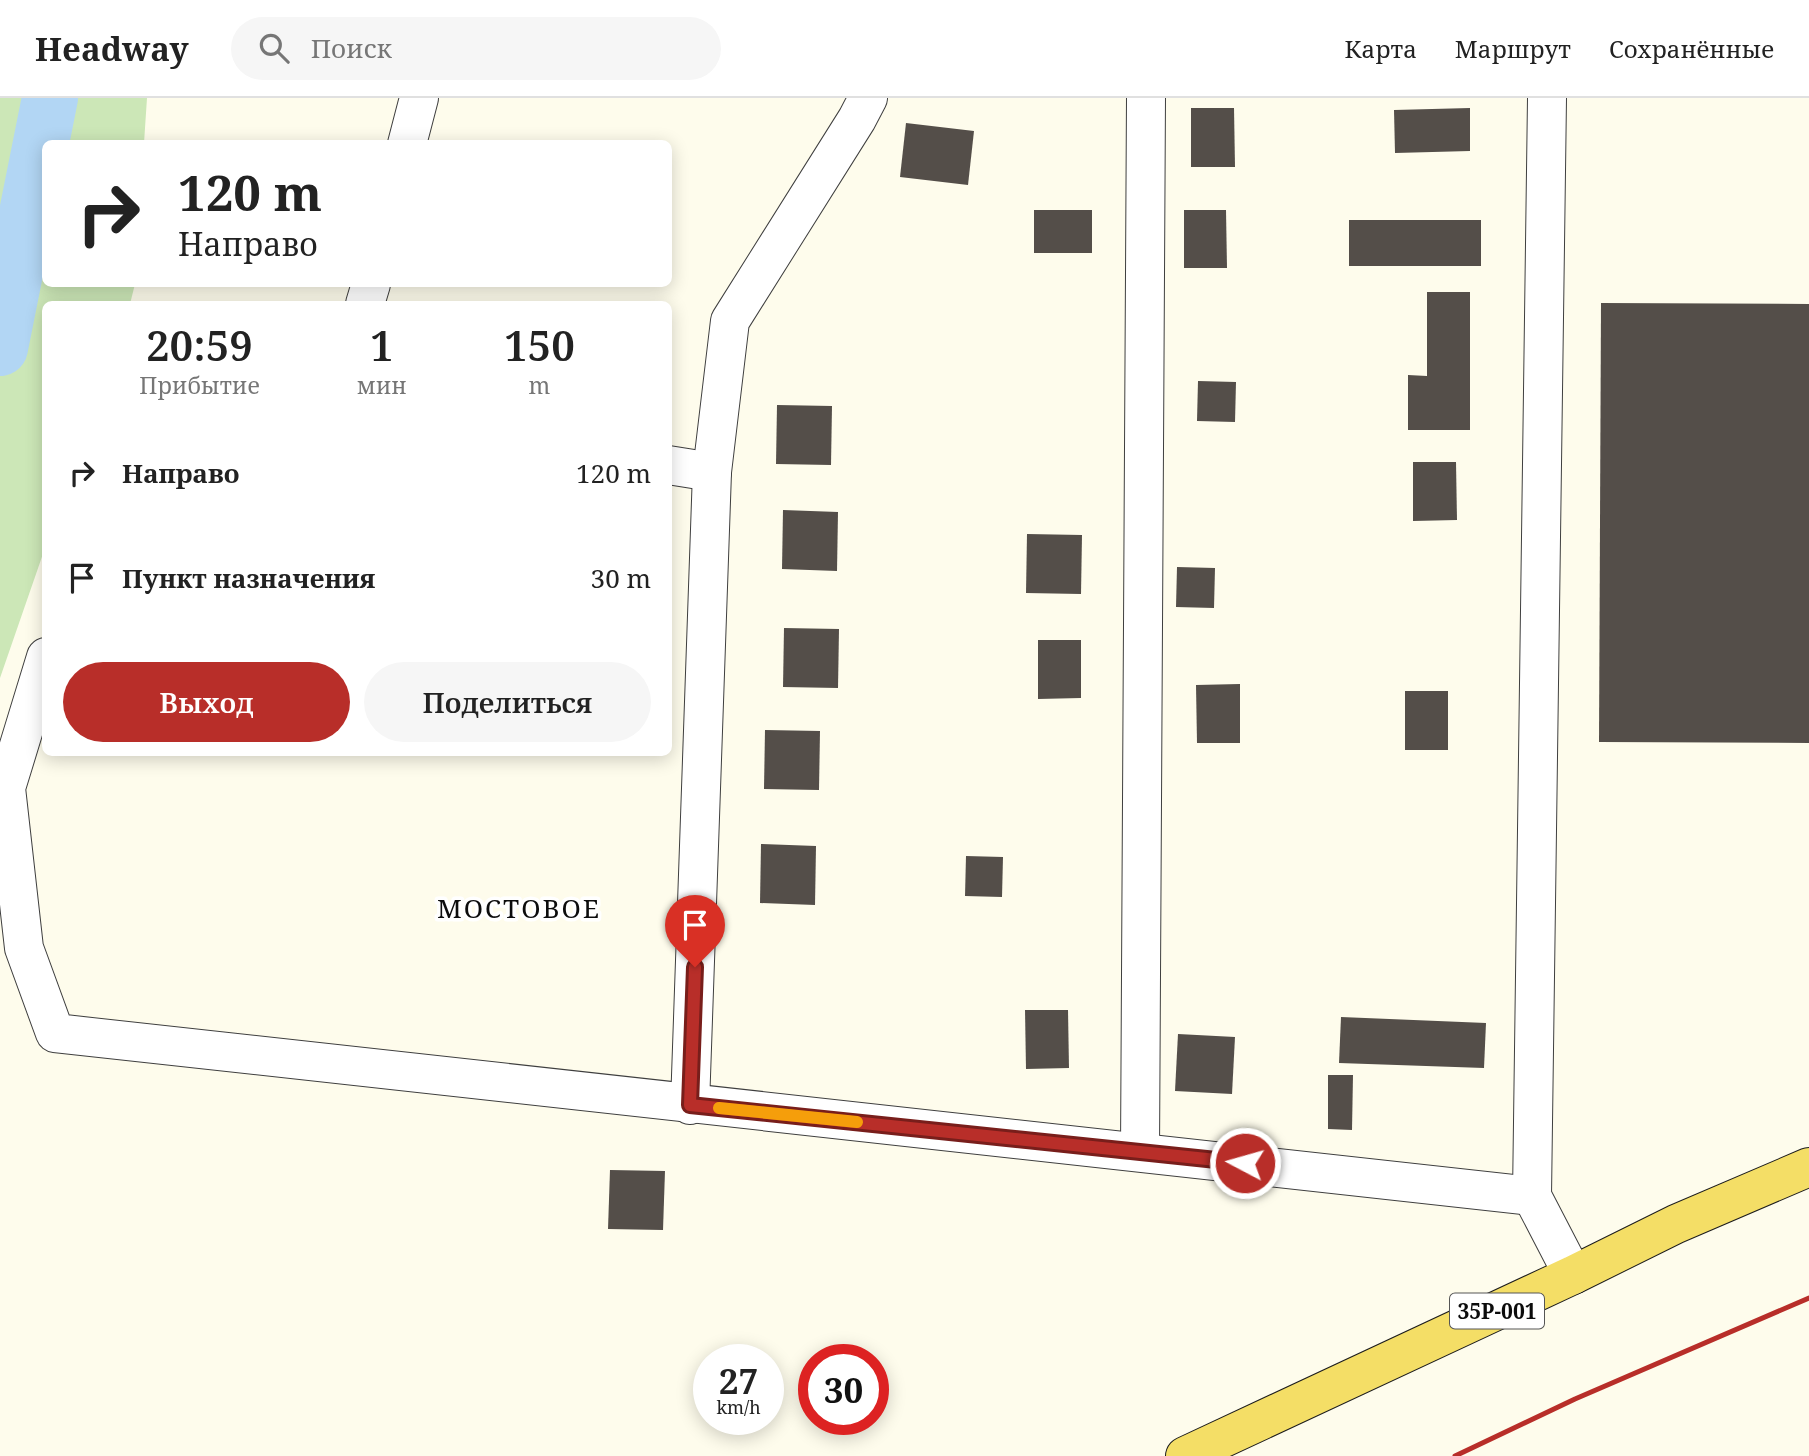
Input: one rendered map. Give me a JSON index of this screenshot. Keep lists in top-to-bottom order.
{
  "streets": {
    "main road": ["35Р-001"]
  },
  "districts": ["МОСТОВОЕ"],
  "page": {
    "header": "Headway",
    "search": "Поиск",
    "nav": ["Карта", "Маршрут", "Сохранённые"],
    "turn": ["120 m", "Направо"],
    "eta": [
      "20:59",
      "Прибытие",
      "1",
      "мин",
      "150",
      "m"
    ],
    "list": [
      {
        "name": "Направо",
        "value": "120 m"
      },
      {
        "name": "Пункт назначения",
        "value": "30 m"
      }
    ],
    "buttons": ["Выход", "Поделиться"],
    "speed": "27 km/h",
    "limit": "30"
  }
}
